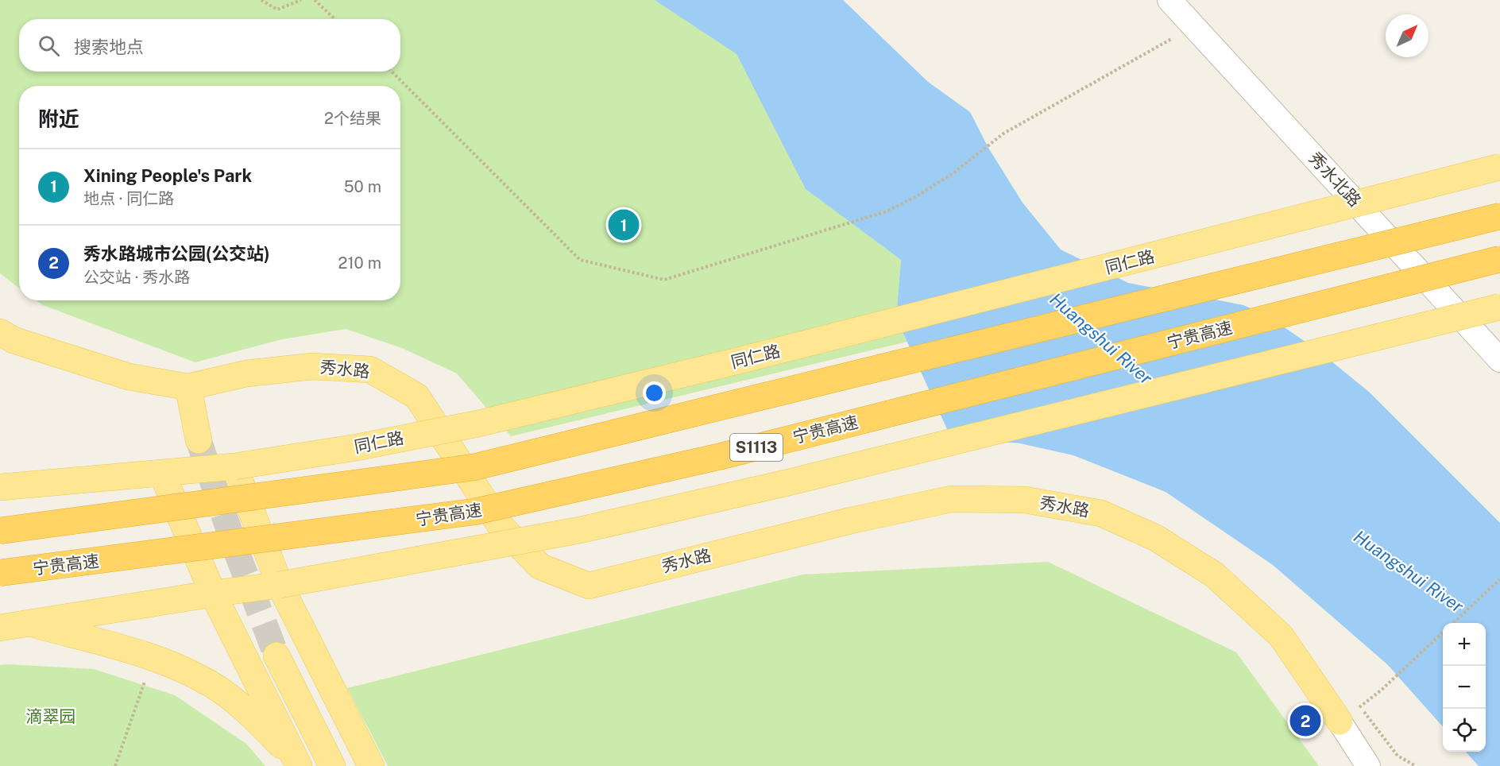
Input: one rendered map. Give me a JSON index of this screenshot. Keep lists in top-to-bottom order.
{
  "streets": {
    "highway": ["宁贵高速", "S1113"],
    "main road": ["同仁路", "秀水路"],
    "street": ["秀水北路"]
  },
  "water": ["Huangshui River"],
  "parks": ["滴翠园"],
  "north": "top right",
  "page": {
    "search": "搜索地点",
    "heading": ["附近", "2个结果"],
    "list": [
      {
        "mark": "1",
        "name": "Xining People's Park",
        "note": "地点 · 同仁路",
        "value": "50 m"
      },
      {
        "mark": "2",
        "name": "秀水路城市公园(公交站)",
        "note": "公交站 · 秀水路",
        "value": "210 m"
      }
    ],
    "pins": ["1", "2"],
    "map_buttons": ["+", "−"]
  }
}
